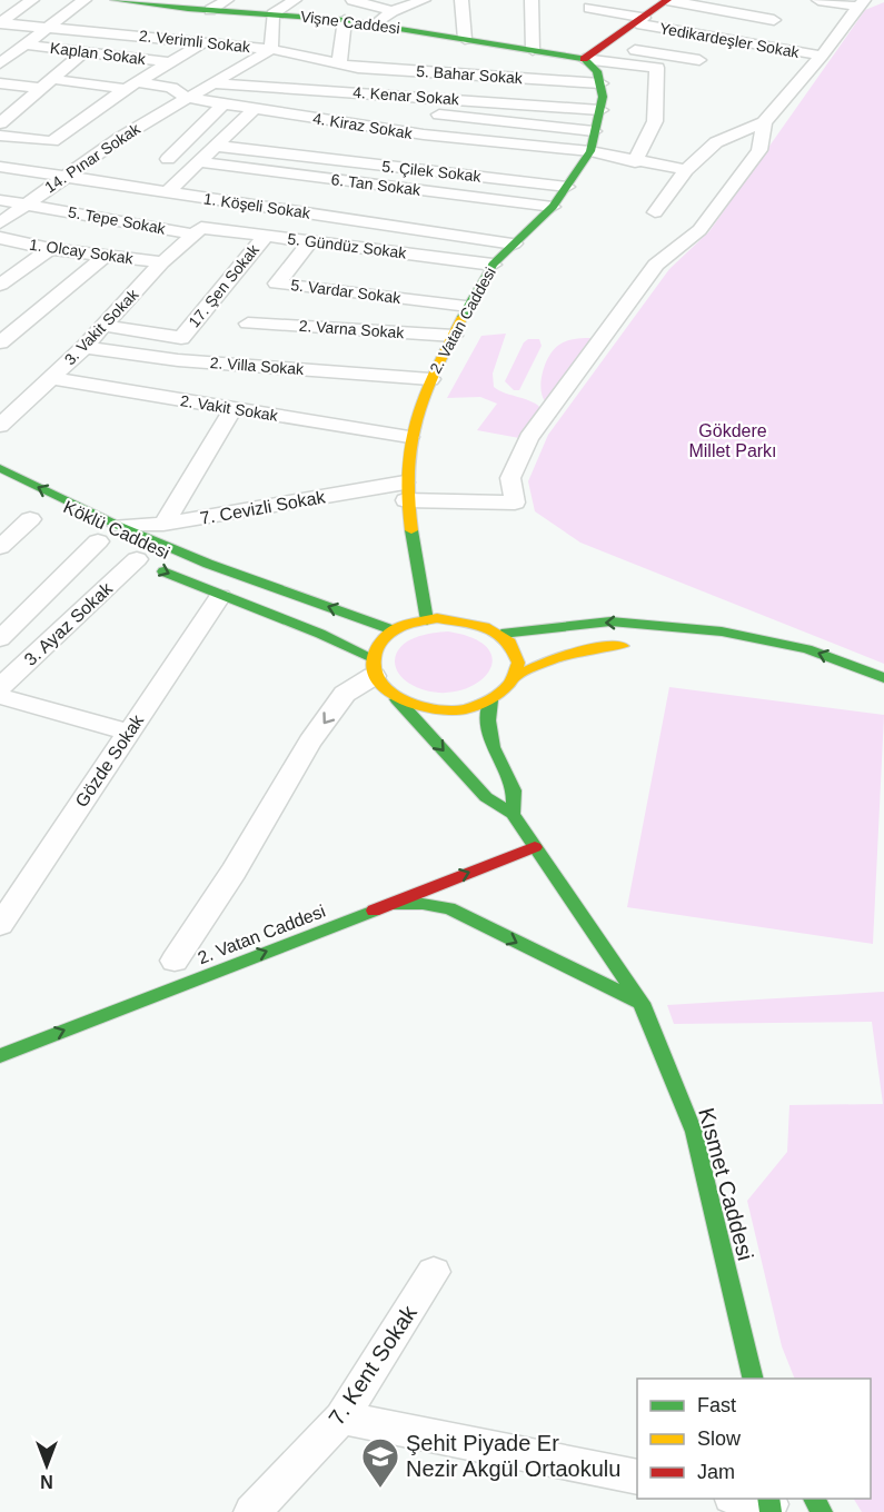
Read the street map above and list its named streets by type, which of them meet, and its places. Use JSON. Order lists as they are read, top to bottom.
{
  "streets": {
    "main road": [
      "Vişne Caddesi",
      "2. Vatan Caddesi",
      "Köklü Caddesi",
      "Kısmet Caddesi"
    ],
    "street": [
      "Yedikardeşler Sokak",
      "2. Verimli Sokak",
      "Kaplan Sokak",
      "5. Bahar Sokak",
      "4. Kenar Sokak",
      "4. Kiraz Sokak",
      "14. Pınar Sokak",
      "5. Çilek Sokak",
      "6. Tan Sokak",
      "1. Köşeli Sokak",
      "5. Tepe Sokak",
      "5. Gündüz Sokak",
      "1. Olcay Sokak",
      "17. Şen Sokak",
      "5. Vardar Sokak",
      "3. Vakit Sokak",
      "2. Varna Sokak",
      "2. Villa Sokak",
      "2. Vakit Sokak",
      "7. Cevizli Sokak",
      "3. Ayaz Sokak",
      "Gözde Sokak",
      "7. Kent Sokak"
    ]
  },
  "crossings": [
    ["Vişne Caddesi", "2. Verimli Sokak"],
    ["2. Verimli Sokak", "Kaplan Sokak"],
    ["2. Verimli Sokak", "5. Bahar Sokak"],
    ["2. Verimli Sokak", "14. Pınar Sokak"],
    ["5. Bahar Sokak", "2. Vatan Caddesi"],
    ["4. Kenar Sokak", "14. Pınar Sokak"],
    ["4. Kenar Sokak", "2. Vatan Caddesi"],
    ["4. Kiraz Sokak", "14. Pınar Sokak"],
    ["4. Kiraz Sokak", "2. Vatan Caddesi"],
    ["14. Pınar Sokak", "1. Köşeli Sokak"],
    ["14. Pınar Sokak", "5. Tepe Sokak"],
    ["5. Çilek Sokak", "6. Tan Sokak"],
    ["5. Çilek Sokak", "2. Vatan Caddesi"],
    ["6. Tan Sokak", "2. Vatan Caddesi"],
    ["1. Köşeli Sokak", "2. Vatan Caddesi"],
    ["5. Tepe Sokak", "5. Gündüz Sokak"],
    ["5. Tepe Sokak", "3. Vakit Sokak"],
    ["5. Gündüz Sokak", "17. Şen Sokak"],
    ["5. Gündüz Sokak", "5. Vardar Sokak"],
    ["5. Gündüz Sokak", "2. Vatan Caddesi"],
    ["5. Gündüz Sokak", "3. Vakit Sokak"],
    ["1. Olcay Sokak", "3. Vakit Sokak"],
    ["17. Şen Sokak", "3. Vakit Sokak"],
    ["5. Vardar Sokak", "2. Vatan Caddesi"],
    ["2. Vatan Caddesi", "2. Varna Sokak"],
    ["2. Vatan Caddesi", "2. Villa Sokak"],
    ["2. Vatan Caddesi", "2. Vakit Sokak"],
    ["2. Vatan Caddesi", "7. Cevizli Sokak"],
    ["2. Vatan Caddesi", "Köklü Caddesi"],
    ["2. Vatan Caddesi", "Kısmet Caddesi"],
    ["3. Vakit Sokak", "2. Villa Sokak"],
    ["3. Vakit Sokak", "2. Vakit Sokak"],
    ["7. Cevizli Sokak", "Köklü Caddesi"],
    ["Köklü Caddesi", "3. Ayaz Sokak"],
    ["Köklü Caddesi", "Gözde Sokak"]
  ],
  "one_way": ["2. Vatan Caddesi"],
  "parks": ["Gökdere Millet Parkı"],
  "places": {
    "school or university": ["Şehit Piyade Er Nezir Akgül Ortaokulu"]
  },
  "legend": ["Fast", "Slow", "Jam"],
  "north": "bottom"
}
